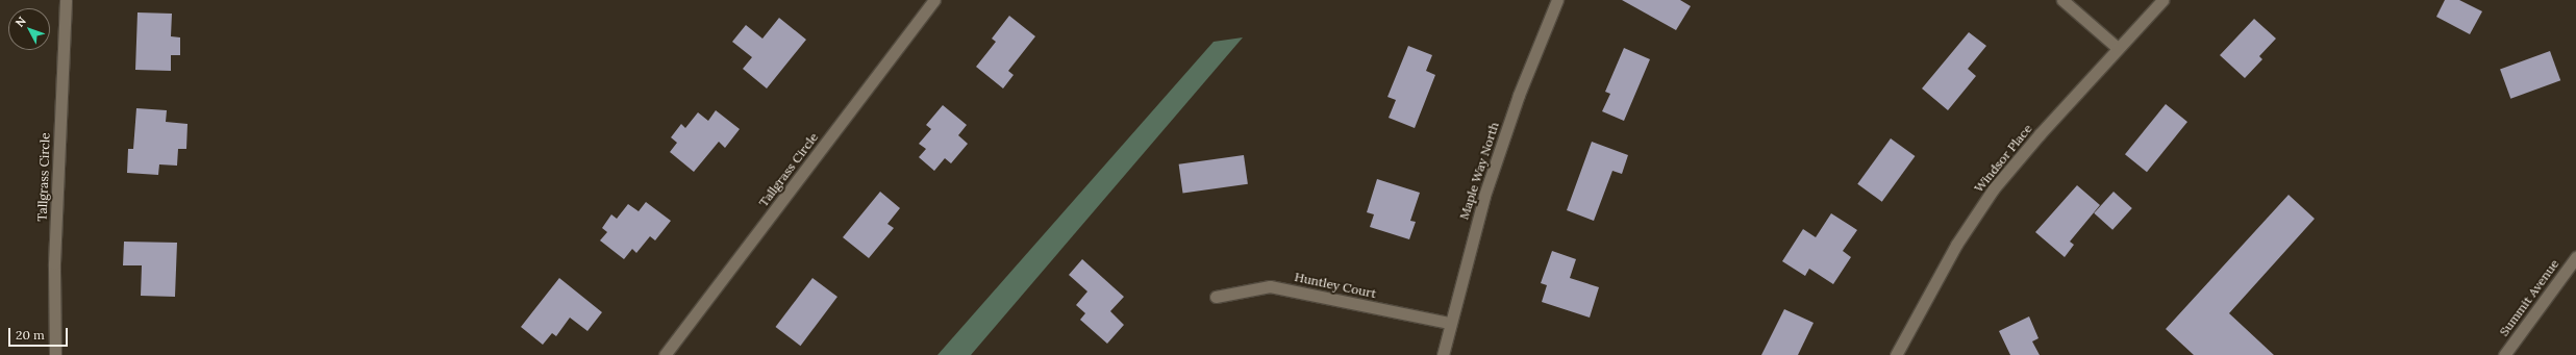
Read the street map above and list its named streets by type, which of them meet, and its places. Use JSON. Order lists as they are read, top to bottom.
{
  "streets": {
    "street": [
      "Windsor Place",
      "Tallgrass Circle",
      "Maple Way North",
      "Huntley Court",
      "Summit Avenue"
    ]
  },
  "crossings": [
    ["Maple Way North", "Huntley Court"]
  ],
  "scale_bar": "20 m",
  "north": "top left"
}
